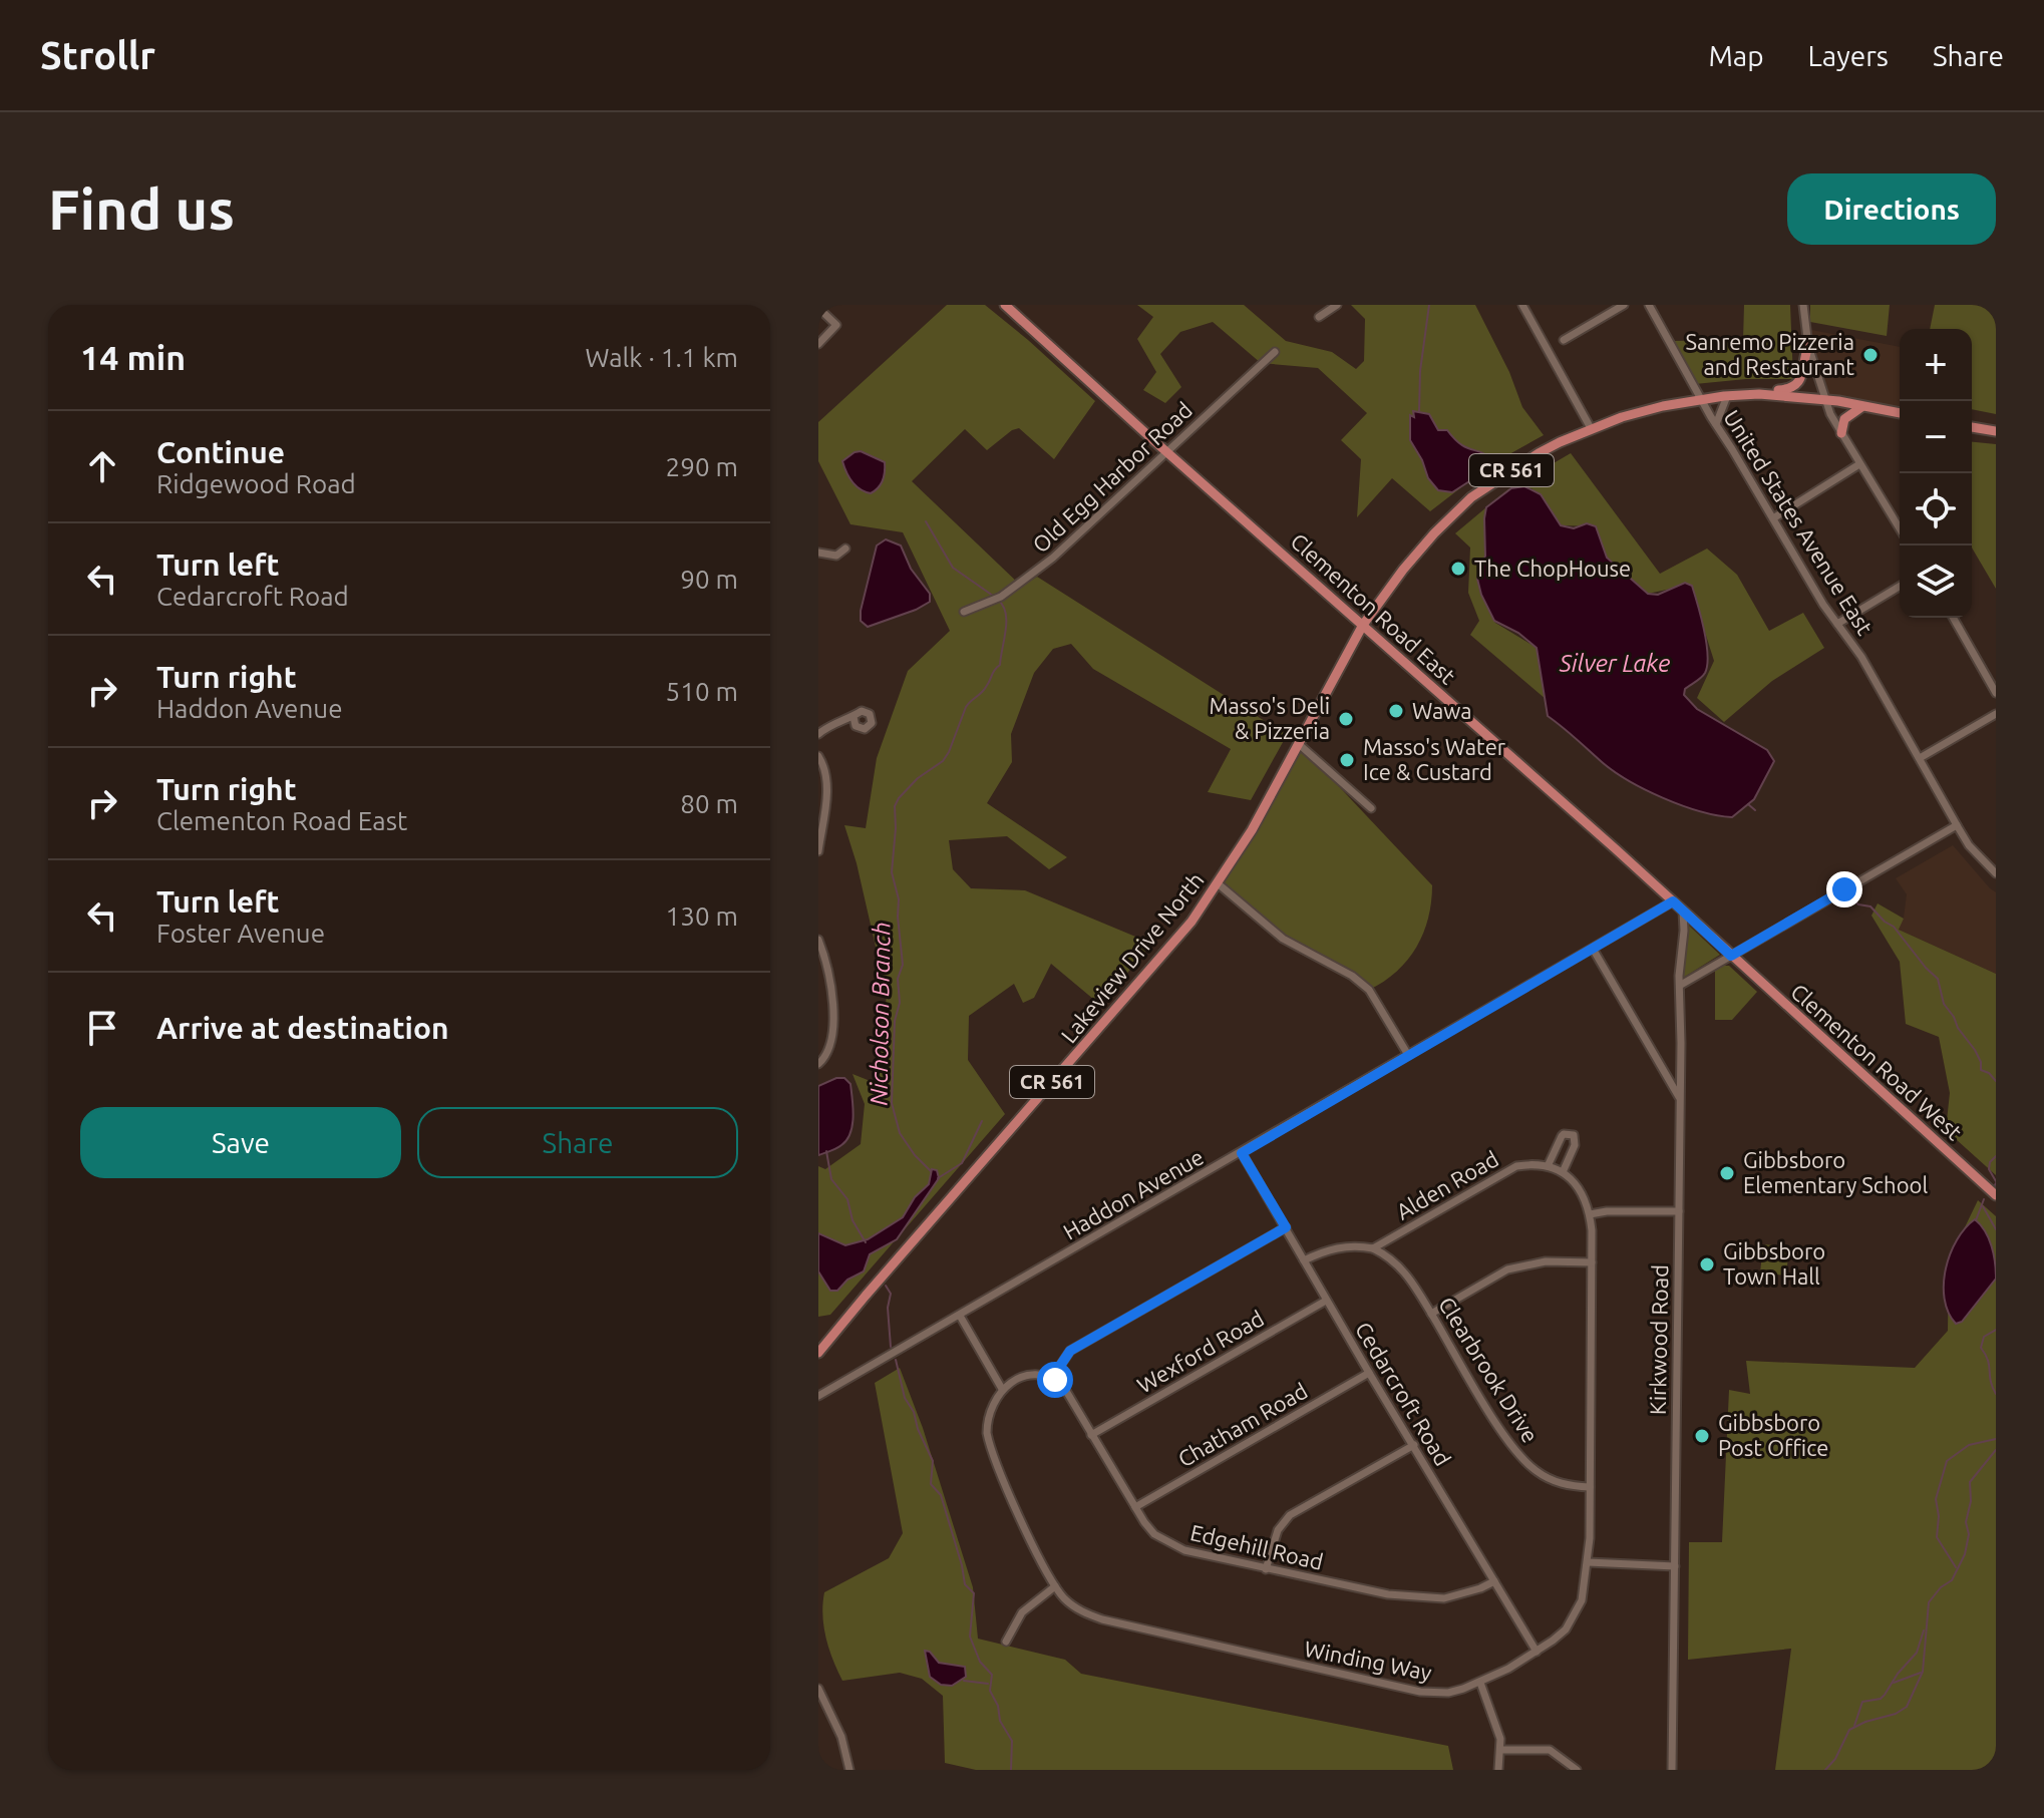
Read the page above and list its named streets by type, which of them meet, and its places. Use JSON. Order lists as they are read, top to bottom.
{
  "streets": {
    "main road": [
      "CR 561",
      "Clementon Road East",
      "Lakeview Drive North",
      "Clementon Road West"
    ],
    "street": [
      "Old Egg Harbor Road",
      "United States Avenue East",
      "Alden Road",
      "Haddon Avenue",
      "Kirkwood Road",
      "Wexford Road",
      "Clearbrook Drive",
      "Cedarcroft Road",
      "Chatham Road",
      "Edgehill Road",
      "Winding Way"
    ]
  },
  "crossings": [
    ["CR 561", "United States Avenue East"],
    ["CR 561", "Clementon Road East"],
    ["CR 561", "Lakeview Drive North"],
    ["Old Egg Harbor Road", "Clementon Road East"],
    ["Clementon Road East", "Lakeview Drive North"],
    ["Clementon Road East", "Clementon Road West"],
    ["Clementon Road East", "Haddon Avenue"],
    ["Clementon Road East", "Kirkwood Road"],
    ["Alden Road", "Clearbrook Drive"],
    ["Alden Road", "Cedarcroft Road"],
    ["Haddon Avenue", "Cedarcroft Road"],
    ["Wexford Road", "Cedarcroft Road"],
    ["Wexford Road", "Edgehill Road"],
    ["Clearbrook Drive", "Winding Way"],
    ["Cedarcroft Road", "Chatham Road"],
    ["Cedarcroft Road", "Edgehill Road"],
    ["Cedarcroft Road", "Winding Way"],
    ["Chatham Road", "Edgehill Road"]
  ],
  "water": ["Silver Lake", "Nicholson Branch"],
  "places": [
    "Sanremo Pizzeria and Restaurant",
    "The ChopHouse",
    "Wawa",
    "Masso's Deli & Pizzeria",
    "Masso's Water Ice & Custard",
    "Gibbsboro Elementary School",
    "Gibbsboro Town Hall",
    "Gibbsboro Post Office"
  ],
  "page": {
    "header": "Strollr",
    "nav": ["Map", "Layers", "Share"],
    "buttons": [
      "Directions",
      ["Save", "Share"]
    ],
    "title": "Find us",
    "heading": ["14 min", "Walk · 1.1 km"],
    "map_buttons": ["+", "−"],
    "list": [
      ["Continue", "Ridgewood Road", "290 m"],
      ["Turn left", "Cedarcroft Road", "90 m"],
      ["Turn right", "Haddon Avenue", "510 m"],
      ["Turn right", "Clementon Road East", "80 m"],
      ["Turn left", "Foster Avenue", "130 m"],
      "Arrive at destination"
    ]
  }
}
